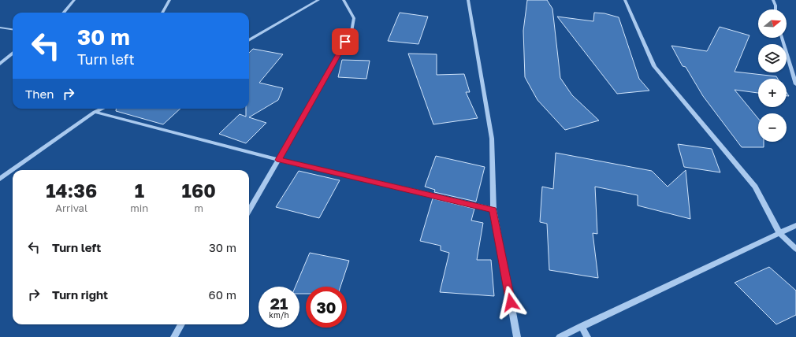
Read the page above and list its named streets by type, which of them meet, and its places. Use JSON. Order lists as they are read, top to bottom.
{
  "north": "right",
  "page": {
    "map_buttons": ["+", "−"],
    "turn": ["30 m", "Turn left"],
    "then": "Then",
    "eta": [
      "14:36",
      "Arrival",
      "1",
      "min",
      "160",
      "m"
    ],
    "list": [
      {
        "name": "Turn left",
        "value": "30 m"
      },
      {
        "name": "Turn right",
        "value": "60 m"
      }
    ],
    "speed": "21 km/h",
    "limit": "30"
  }
}
